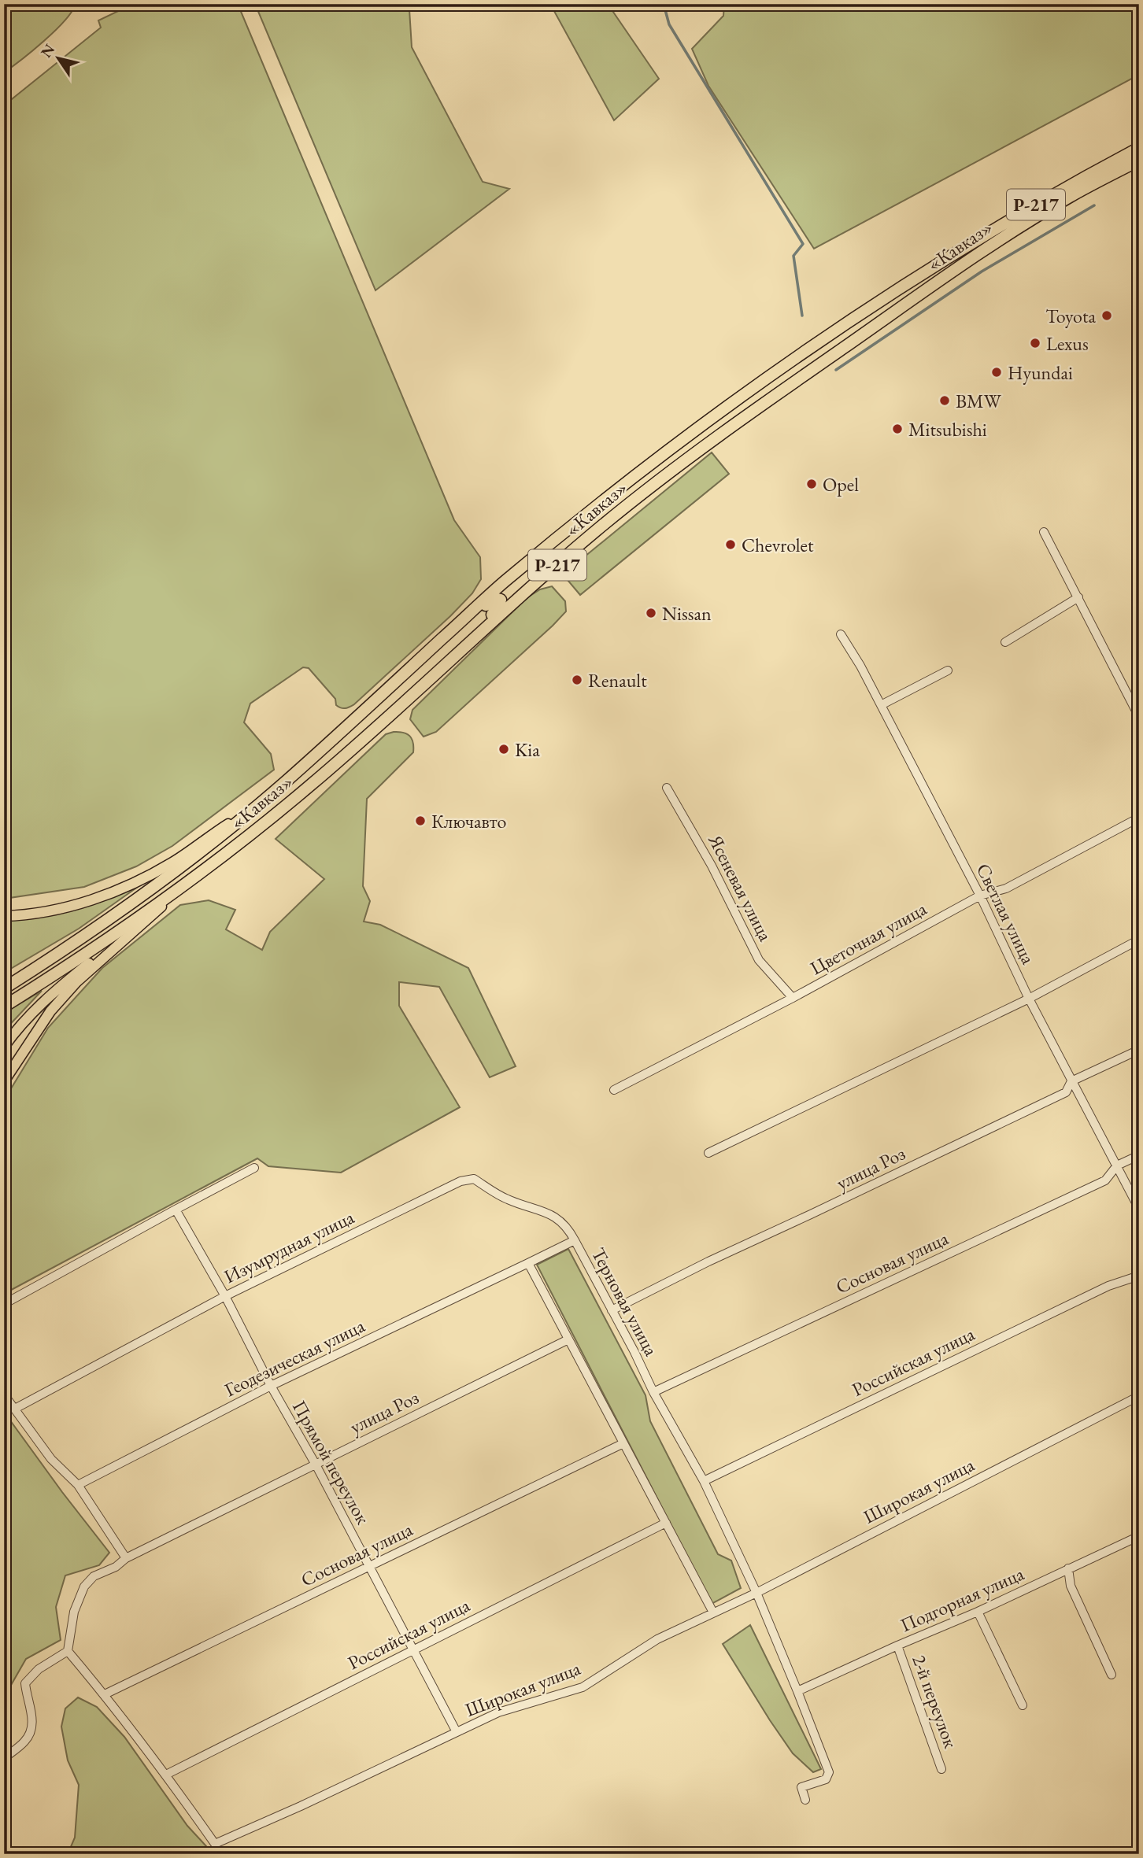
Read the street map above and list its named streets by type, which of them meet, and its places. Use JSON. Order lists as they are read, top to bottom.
{
  "streets": {
    "highway": ["Р-217", "«Кавказ»"],
    "street": [
      "Ясеневая улица",
      "Светлая улица",
      "Цветочная улица",
      "улица Роз",
      "Изумрудная улица",
      "Сосновая улица",
      "Терновая улица",
      "Геодезическая улица",
      "Российская улица",
      "Прямой переулок",
      "Широкая улица",
      "Подгорная улица",
      "2-й переулок"
    ]
  },
  "crossings": [
    ["Ясеневая улица", "Цветочная улица"],
    ["Светлая улица", "Цветочная улица"],
    ["Светлая улица", "улица Роз"],
    ["Светлая улица", "Сосновая улица"],
    ["улица Роз", "Терновая улица"],
    ["улица Роз", "Прямой переулок"],
    ["улица Роз", "Широкая улица"],
    ["Изумрудная улица", "Терновая улица"],
    ["Изумрудная улица", "Прямой переулок"],
    ["Сосновая улица", "Терновая улица"],
    ["Сосновая улица", "Прямой переулок"],
    ["Сосновая улица", "Широкая улица"],
    ["Терновая улица", "Геодезическая улица"],
    ["Терновая улица", "Российская улица"],
    ["Терновая улица", "Широкая улица"],
    ["Терновая улица", "Подгорная улица"],
    ["Геодезическая улица", "Прямой переулок"],
    ["Российская улица", "Прямой переулок"],
    ["Российская улица", "Широкая улица"],
    ["Прямой переулок", "Широкая улица"],
    ["Подгорная улица", "2-й переулок"]
  ],
  "places": [
    "Toyota",
    "Lexus",
    "Hyundai",
    "BMW",
    "Mitsubishi",
    "Opel",
    "Chevrolet",
    "Nissan",
    "Renault",
    "Kia",
    "Ключавто"
  ],
  "north": "top left"
}
